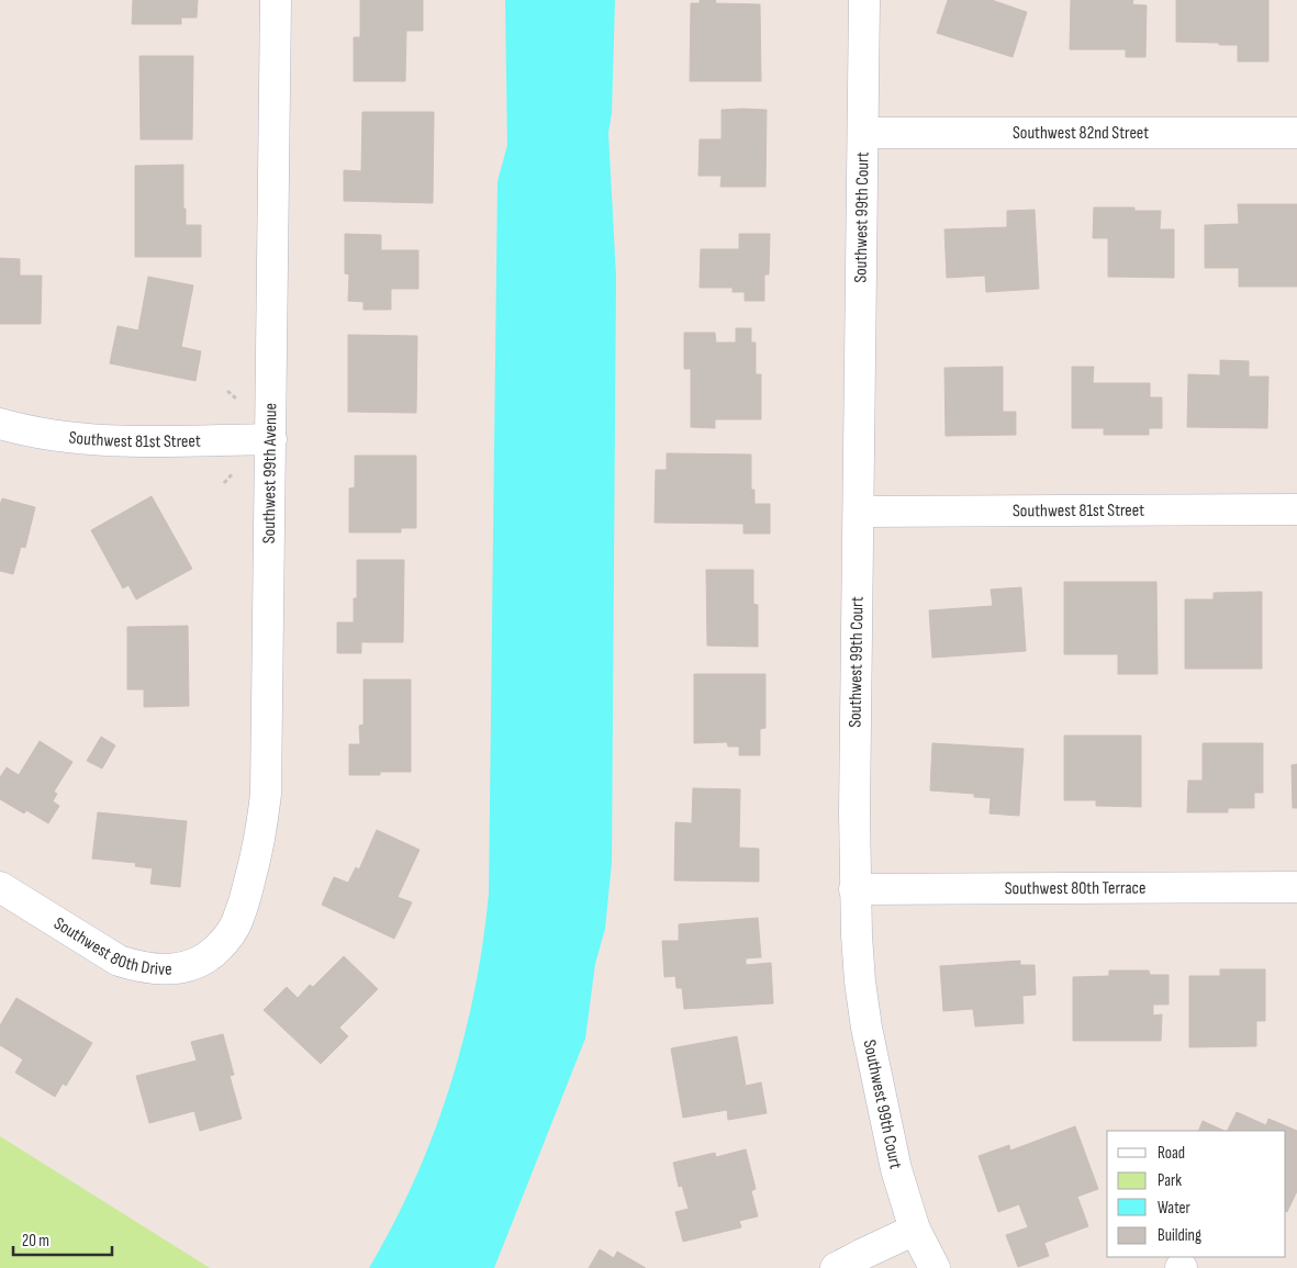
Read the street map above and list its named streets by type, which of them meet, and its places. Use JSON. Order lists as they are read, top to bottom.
{
  "streets": {
    "street": [
      "Southwest 82nd Street",
      "Southwest 99th Court",
      "Southwest 81st Street",
      "Southwest 99th Avenue",
      "Southwest 80th Terrace",
      "Southwest 80th Drive"
    ]
  },
  "crossings": [
    ["Southwest 82nd Street", "Southwest 99th Court"],
    ["Southwest 99th Court", "Southwest 81st Street"],
    ["Southwest 99th Court", "Southwest 80th Terrace"],
    ["Southwest 81st Street", "Southwest 99th Avenue"],
    ["Southwest 99th Avenue", "Southwest 80th Drive"]
  ],
  "legend": [
    "Road",
    "Park",
    "Water",
    "Building"
  ],
  "scale_bar": "20 m"
}
